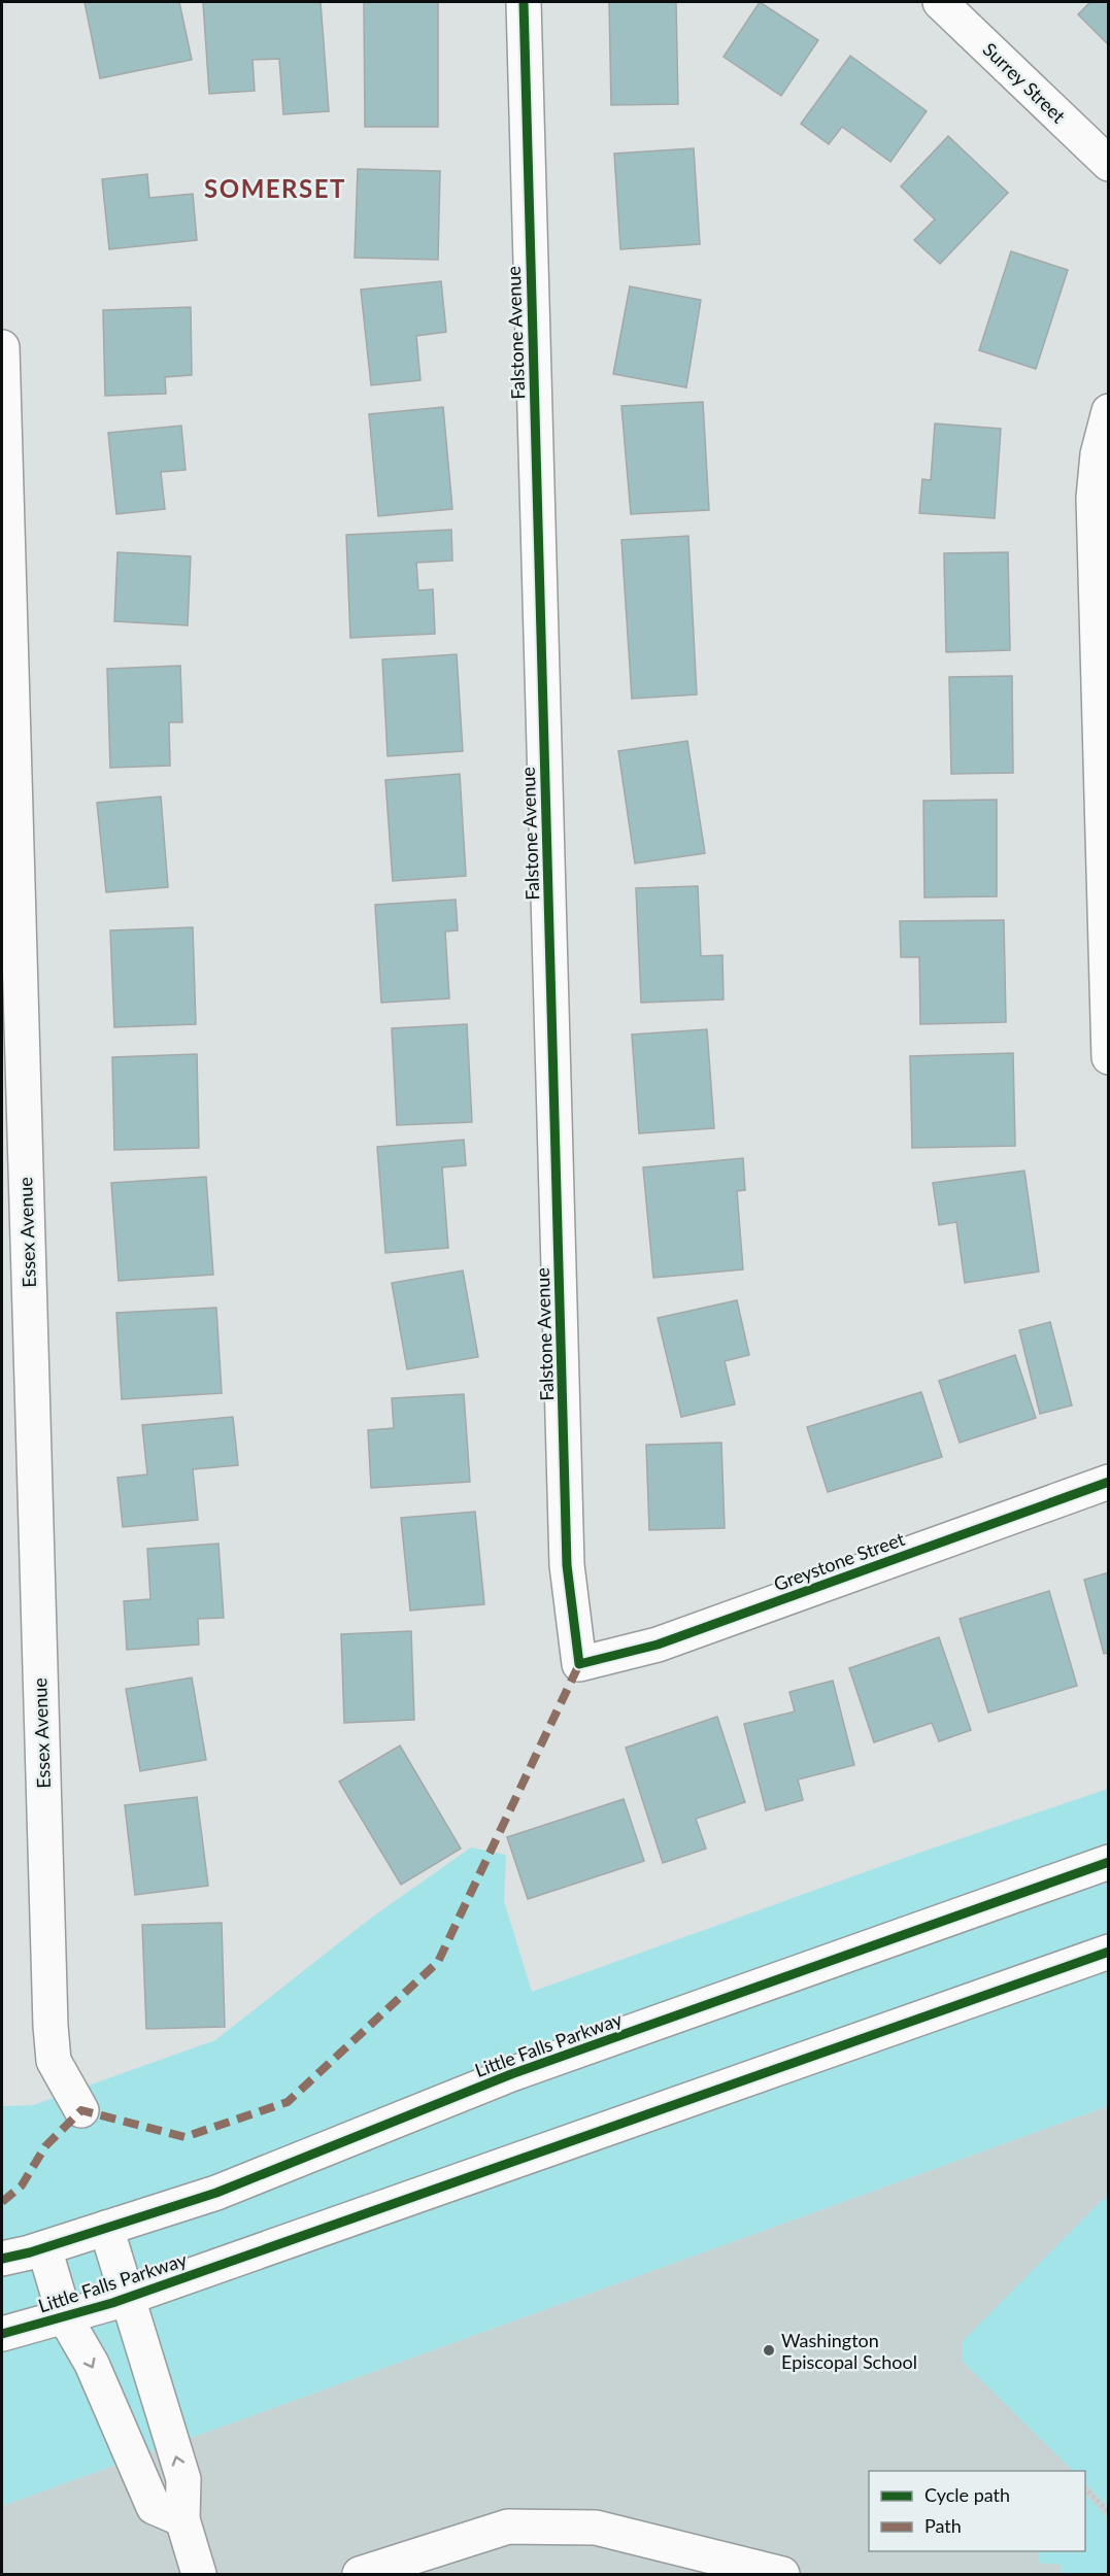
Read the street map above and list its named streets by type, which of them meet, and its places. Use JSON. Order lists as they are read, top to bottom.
{
  "streets": {
    "street": [
      "Surrey Street",
      "Falstone Avenue",
      "Essex Avenue",
      "Greystone Street",
      "Little Falls Parkway"
    ]
  },
  "crossings": [
    ["Falstone Avenue", "Greystone Street"]
  ],
  "districts": ["SOMERSET"],
  "places": ["Washington Episcopal School"],
  "legend": ["Cycle path", "Path"]
}
